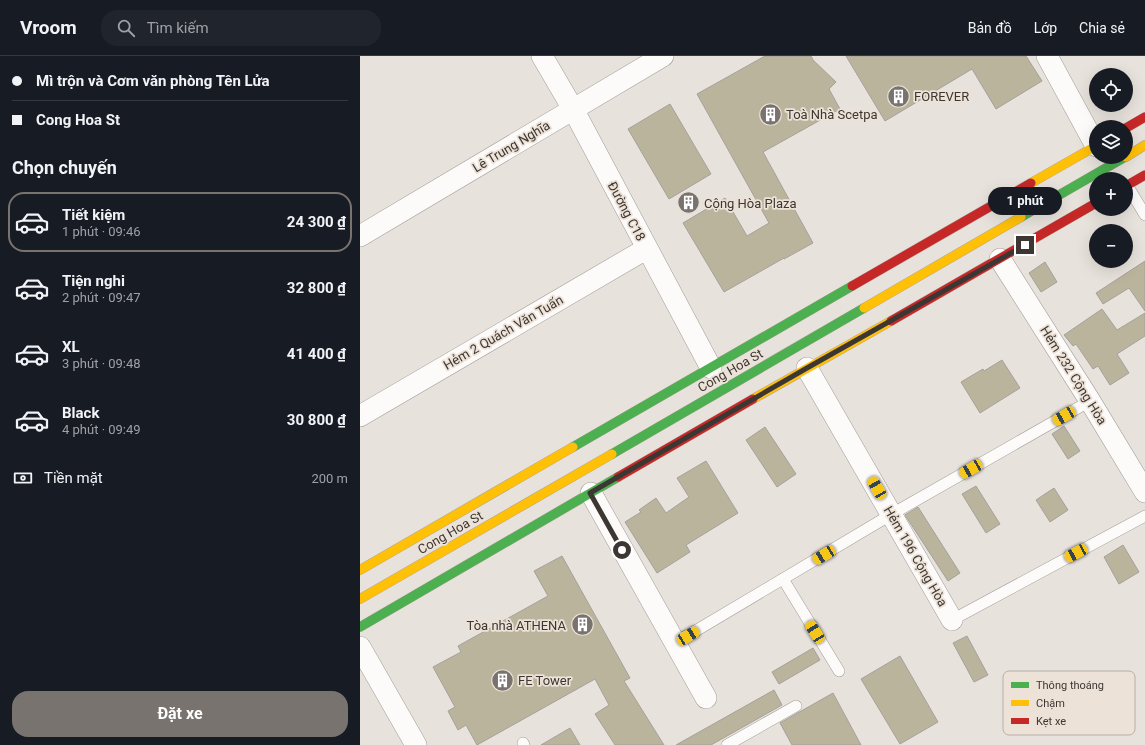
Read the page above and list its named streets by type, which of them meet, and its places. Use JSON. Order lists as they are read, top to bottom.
{
  "streets": {
    "main road": ["Cong Hoa St"],
    "street": [
      "Lê Trung Nghĩa",
      "Đường C18",
      "Hẻm 2 Quách Văn Tuấn",
      "Hẻm 232 Cộng Hòa",
      "Hẻm 196 Cộng Hòa"
    ]
  },
  "crossings": [
    ["Lê Trung Nghĩa", "Đường C18"],
    ["Đường C18", "Hẻm 2 Quách Văn Tuấn"],
    ["Đường C18", "Cong Hoa St"]
  ],
  "places": {
    "building": [
      "FOREVER",
      "Toà Nhà Scetpa",
      "Cộng Hòa Plaza",
      "Tòa nhà ATHENA",
      "FE Tower"
    ]
  },
  "legend": ["Thông thoáng", "Chậm", "Kẹt xe"],
  "page": {
    "header": "Vroom",
    "search": "Tìm kiếm",
    "nav": ["Bản đồ", "Lớp", "Chia sẻ"],
    "banner": ["Mì trộn và Cơm văn phòng Tên Lửa", "Cong Hoa St"],
    "map_buttons": ["+", "−"],
    "heading": "Chọn chuyến",
    "bubble": "1 phút",
    "list": [
      {
        "name": "Tiết kiệm",
        "note": "1 phút · 09:46",
        "value": "24 300 ₫"
      },
      {
        "name": "Tiện nghi",
        "note": "2 phút · 09:47",
        "value": "32 800 ₫"
      },
      {
        "name": "XL",
        "note": "3 phút · 09:48",
        "value": "41 400 ₫"
      },
      {
        "name": "Black",
        "note": "4 phút · 09:49",
        "value": "30 800 ₫"
      }
    ],
    "pay": ["Tiền mặt", "200 m"],
    "buttons": "Đặt xe"
  }
}
